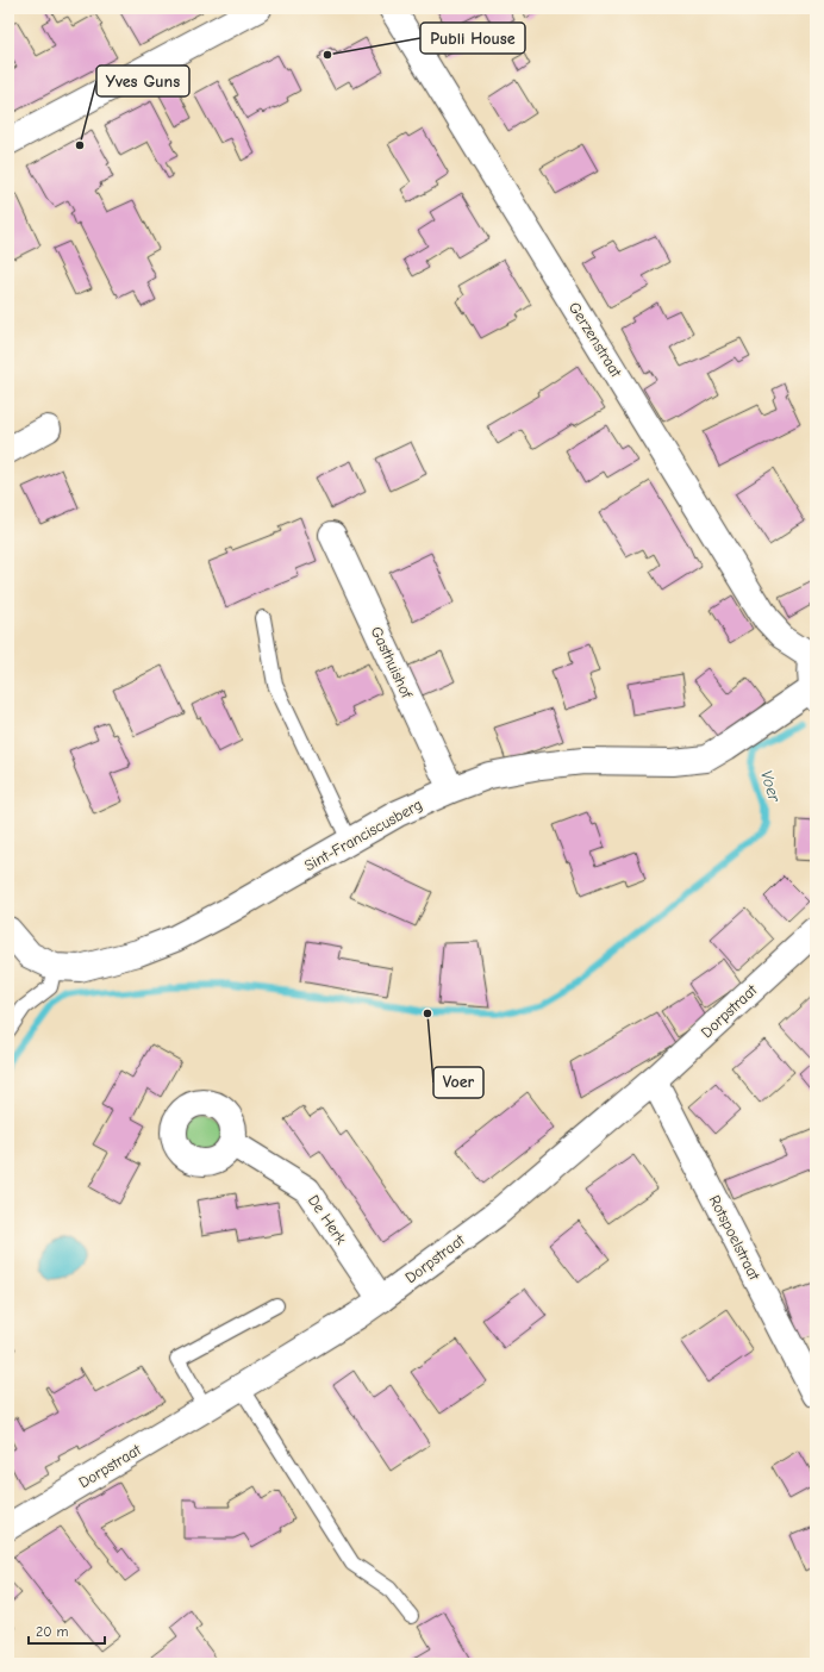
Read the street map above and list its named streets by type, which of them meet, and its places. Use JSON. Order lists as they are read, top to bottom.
{
  "streets": {
    "street": [
      "Gerzenstraat",
      "Gasthuishof",
      "Sint-Franciscusberg",
      "Dorpstraat",
      "De Herk",
      "Rotspoelstraat"
    ]
  },
  "crossings": [
    ["Gasthuishof", "Sint-Franciscusberg"],
    ["Dorpstraat", "De Herk"],
    ["Dorpstraat", "Rotspoelstraat"]
  ],
  "water": ["Voer"],
  "places": ["Publi House", "Yves Guns", "Voer"],
  "scale_bar": "20 m"
}
